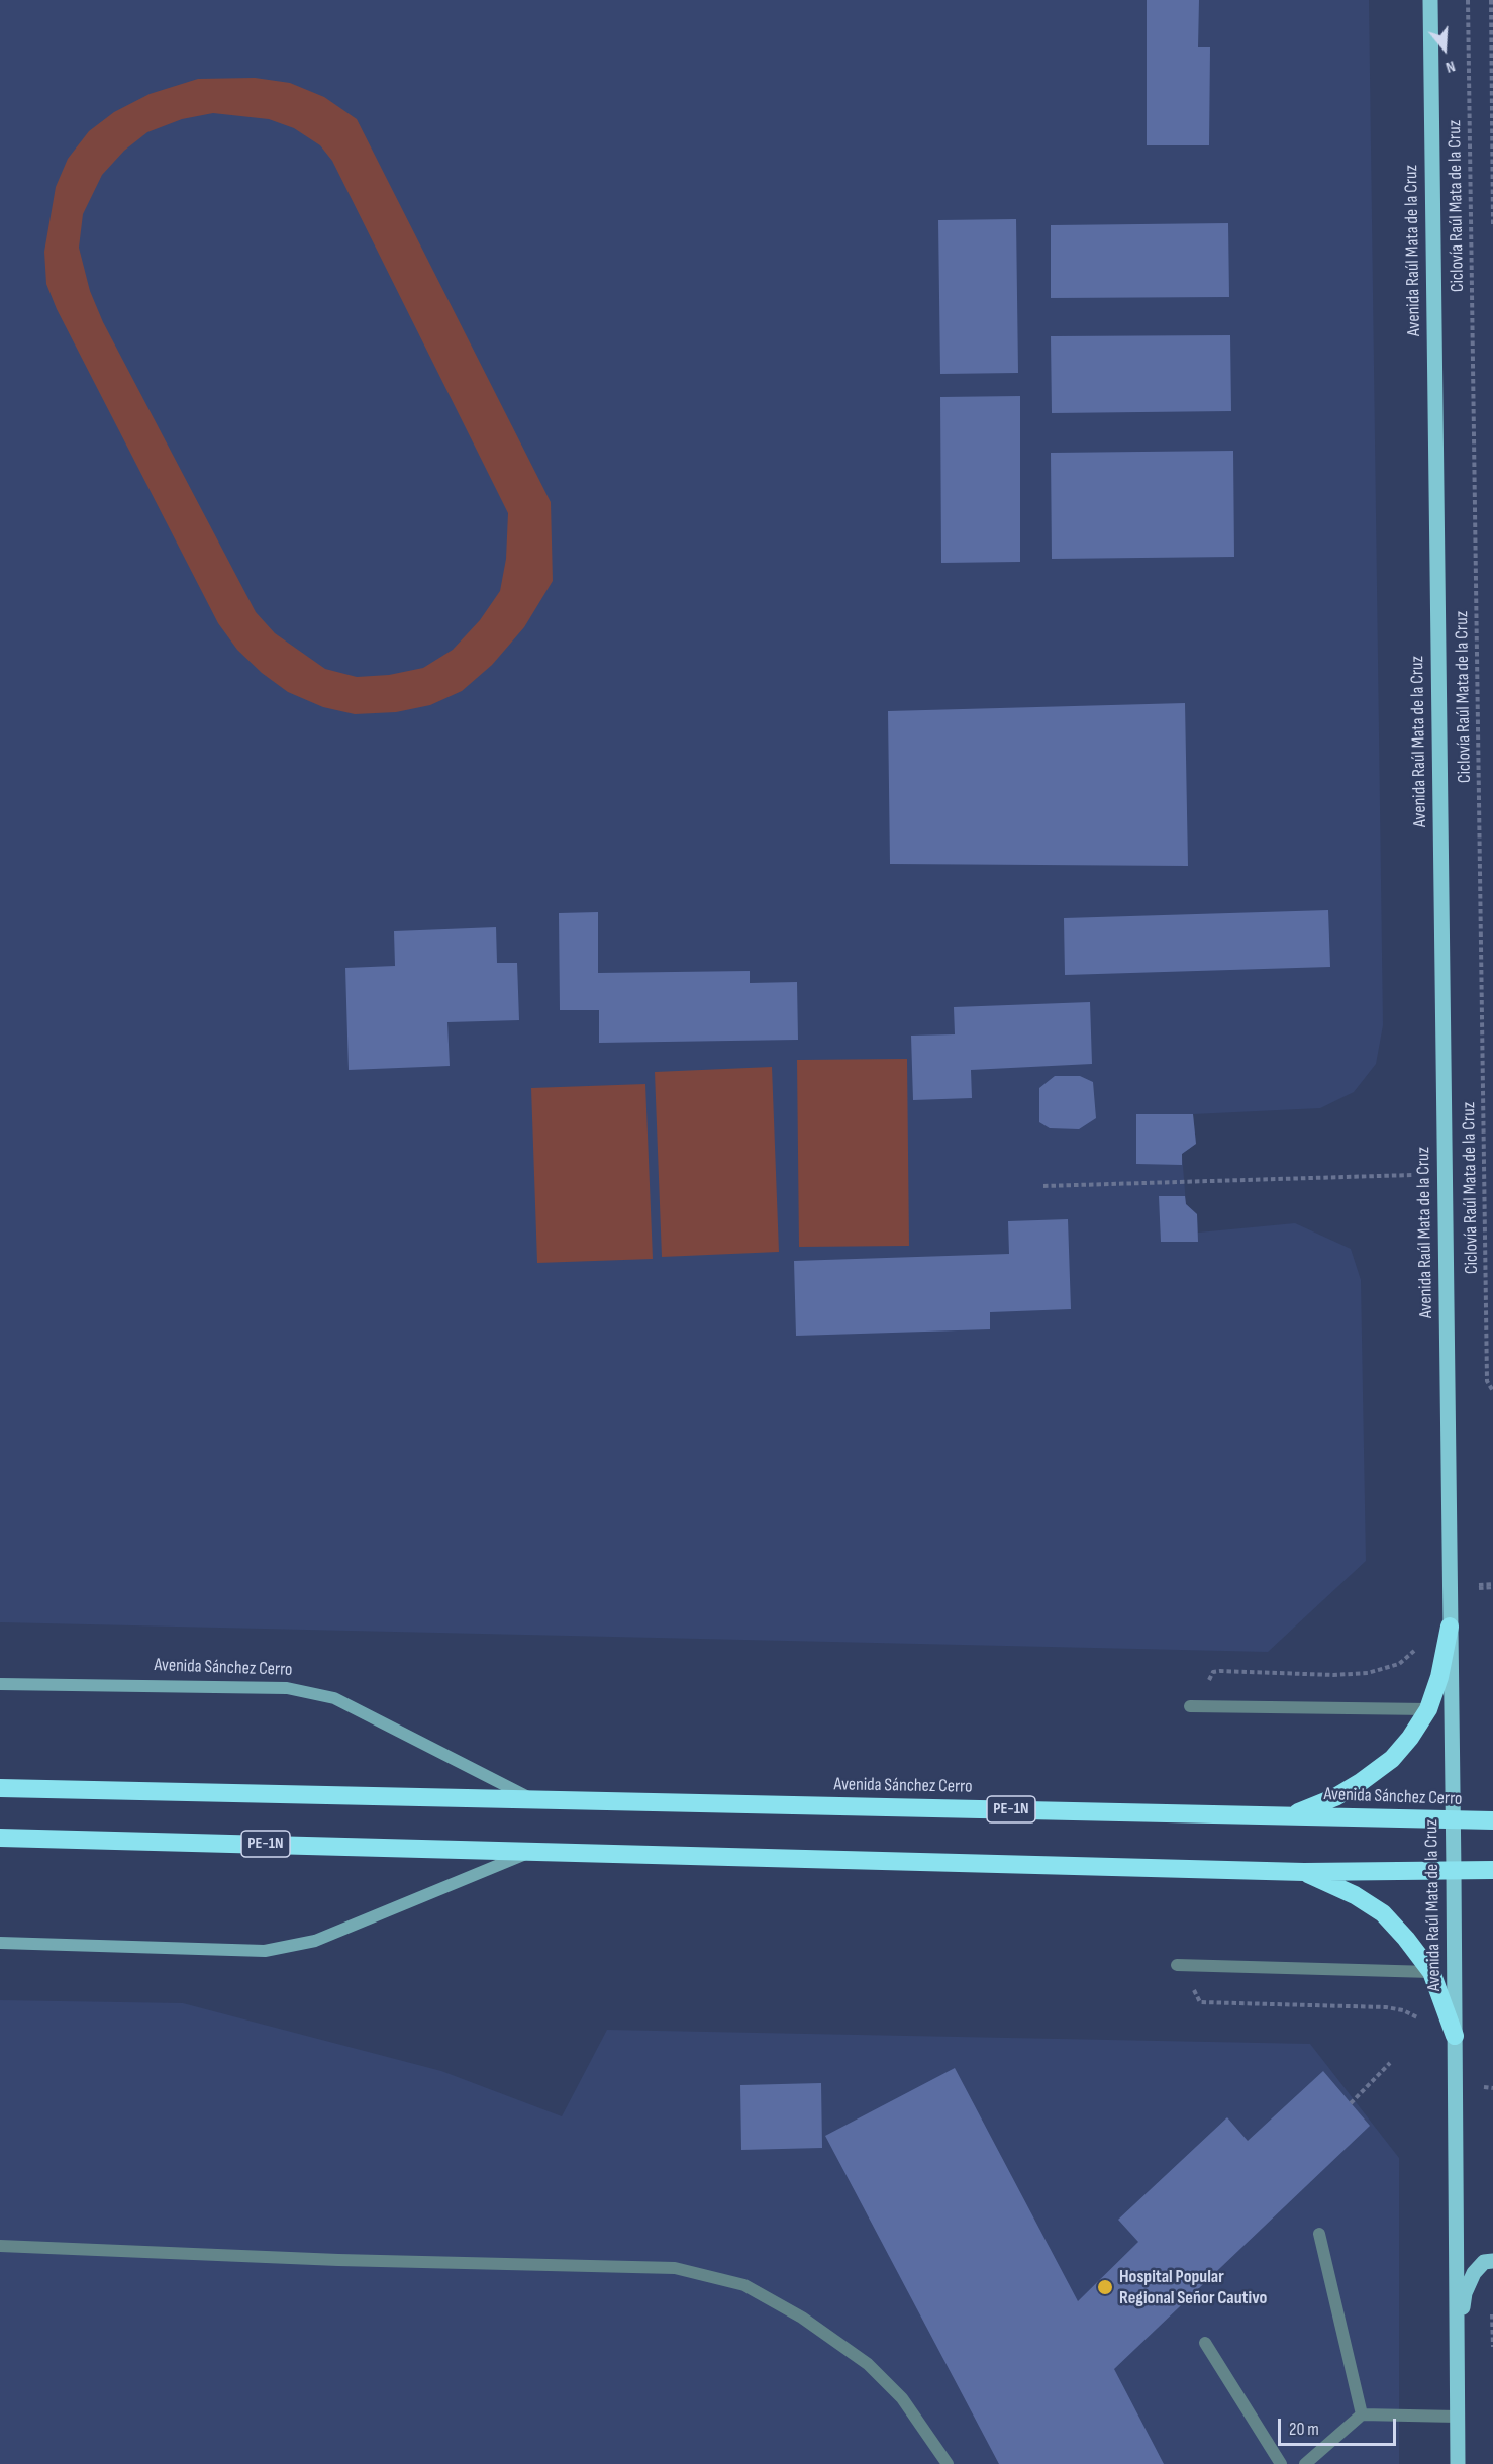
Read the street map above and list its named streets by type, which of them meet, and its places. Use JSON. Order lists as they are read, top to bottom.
{
  "streets": {
    "highway": ["Avenida Sánchez Cerro", "PE-1N"],
    "main road": ["Avenida Raúl Mata de la Cruz"],
    "path": ["Ciclovía Raúl Mata de la Cruz"]
  },
  "crossings": [
    ["Avenida Raúl Mata de la Cruz", "Avenida Sánchez Cerro"],
    ["Avenida Raúl Mata de la Cruz", "PE-1N"]
  ],
  "places": ["Hospital Popular Regional Señor Cautivo"],
  "scale_bar": "20 m",
  "north": "bottom"
}
